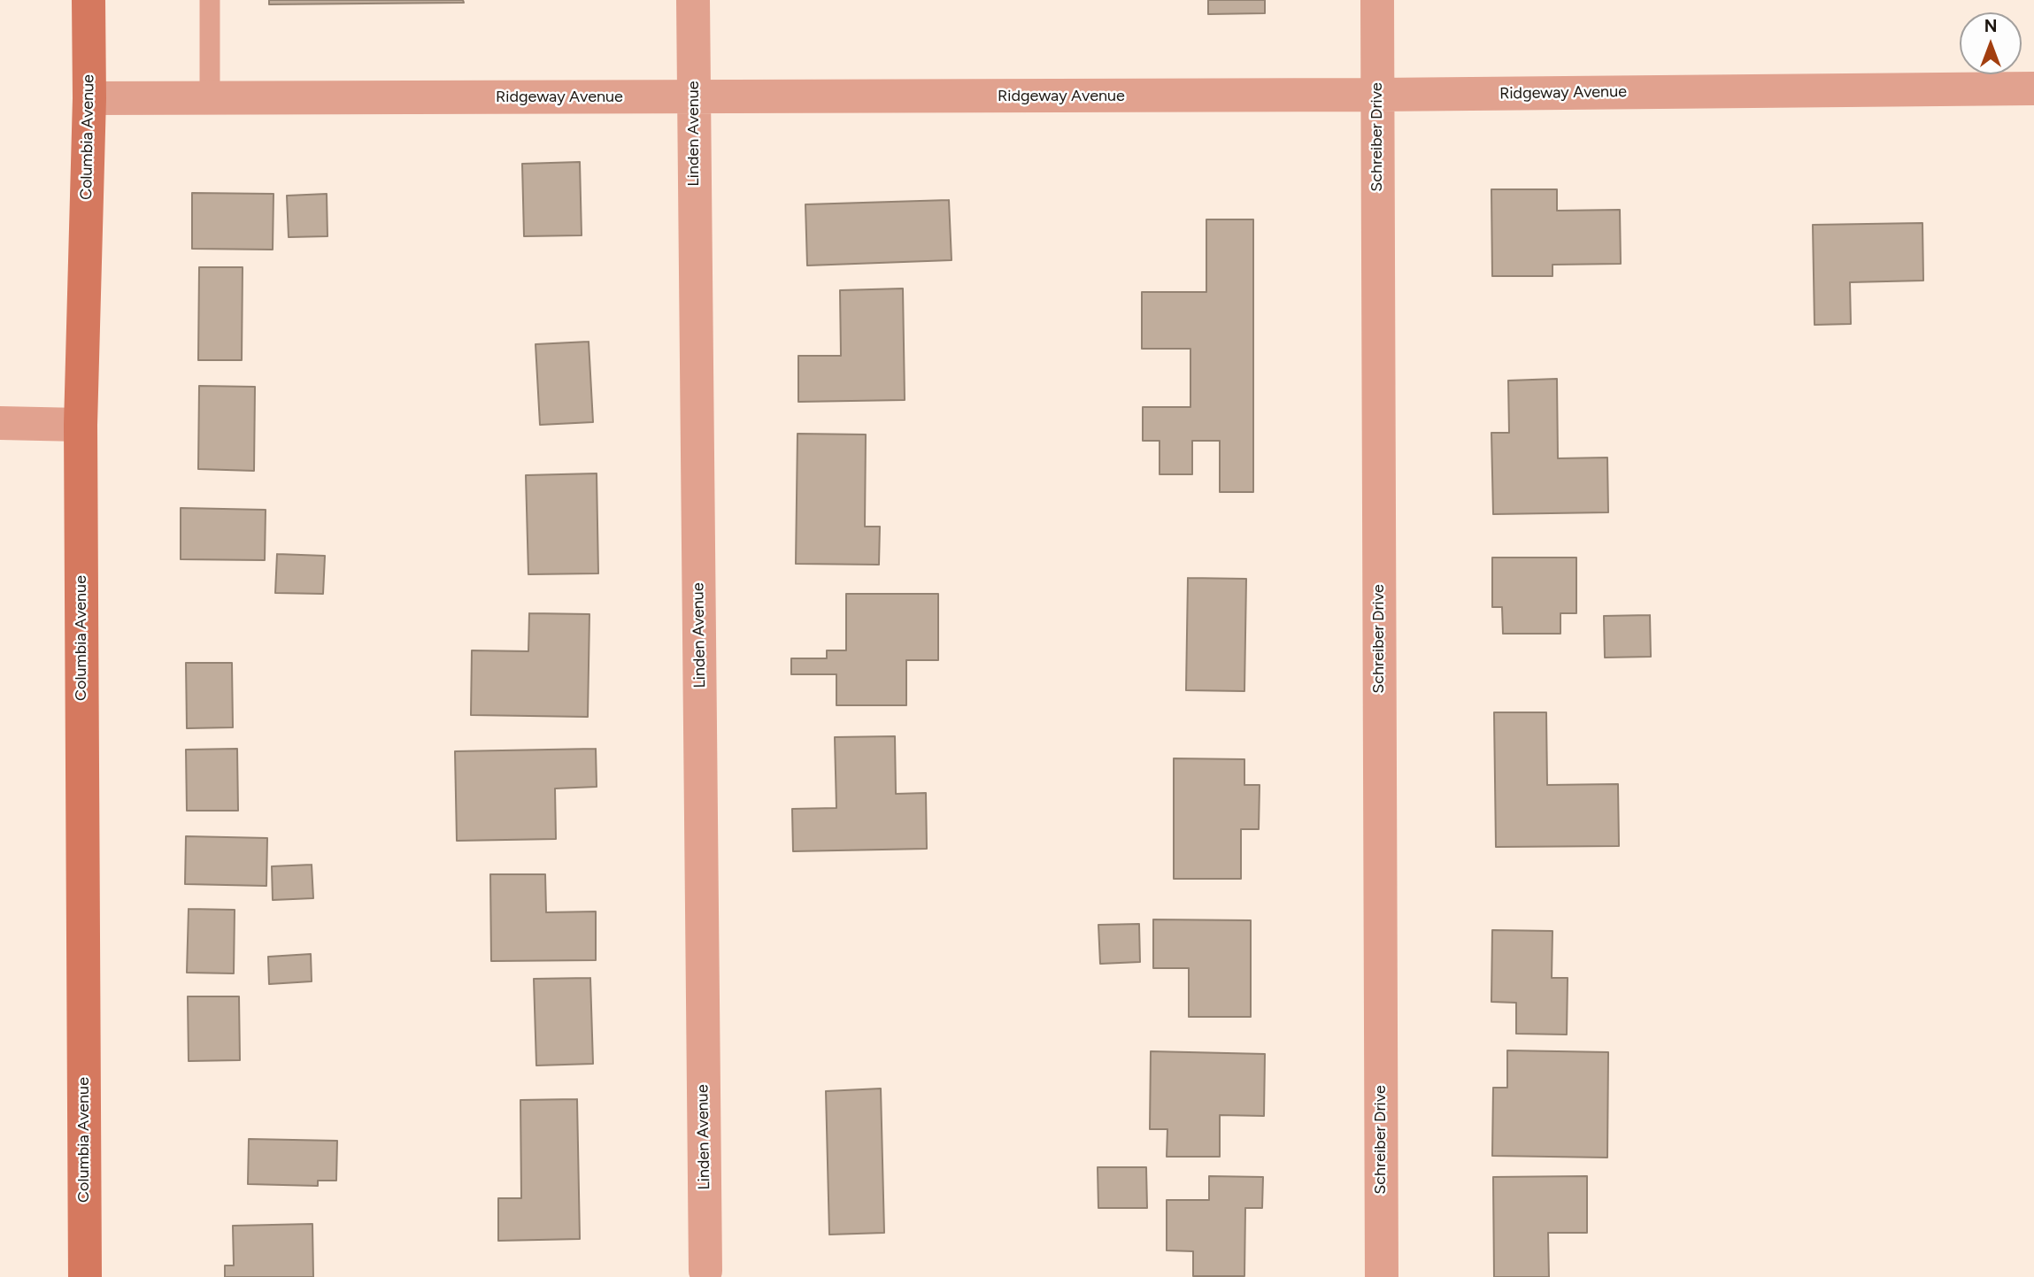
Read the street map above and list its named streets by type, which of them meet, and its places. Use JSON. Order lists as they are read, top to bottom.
{
  "streets": {
    "street": [
      "Ridgeway Avenue",
      "Linden Avenue",
      "Columbia Avenue",
      "Schreiber Drive"
    ]
  },
  "crossings": [
    ["Ridgeway Avenue", "Linden Avenue"],
    ["Ridgeway Avenue", "Columbia Avenue"],
    ["Ridgeway Avenue", "Schreiber Drive"]
  ],
  "north": "top"
}
